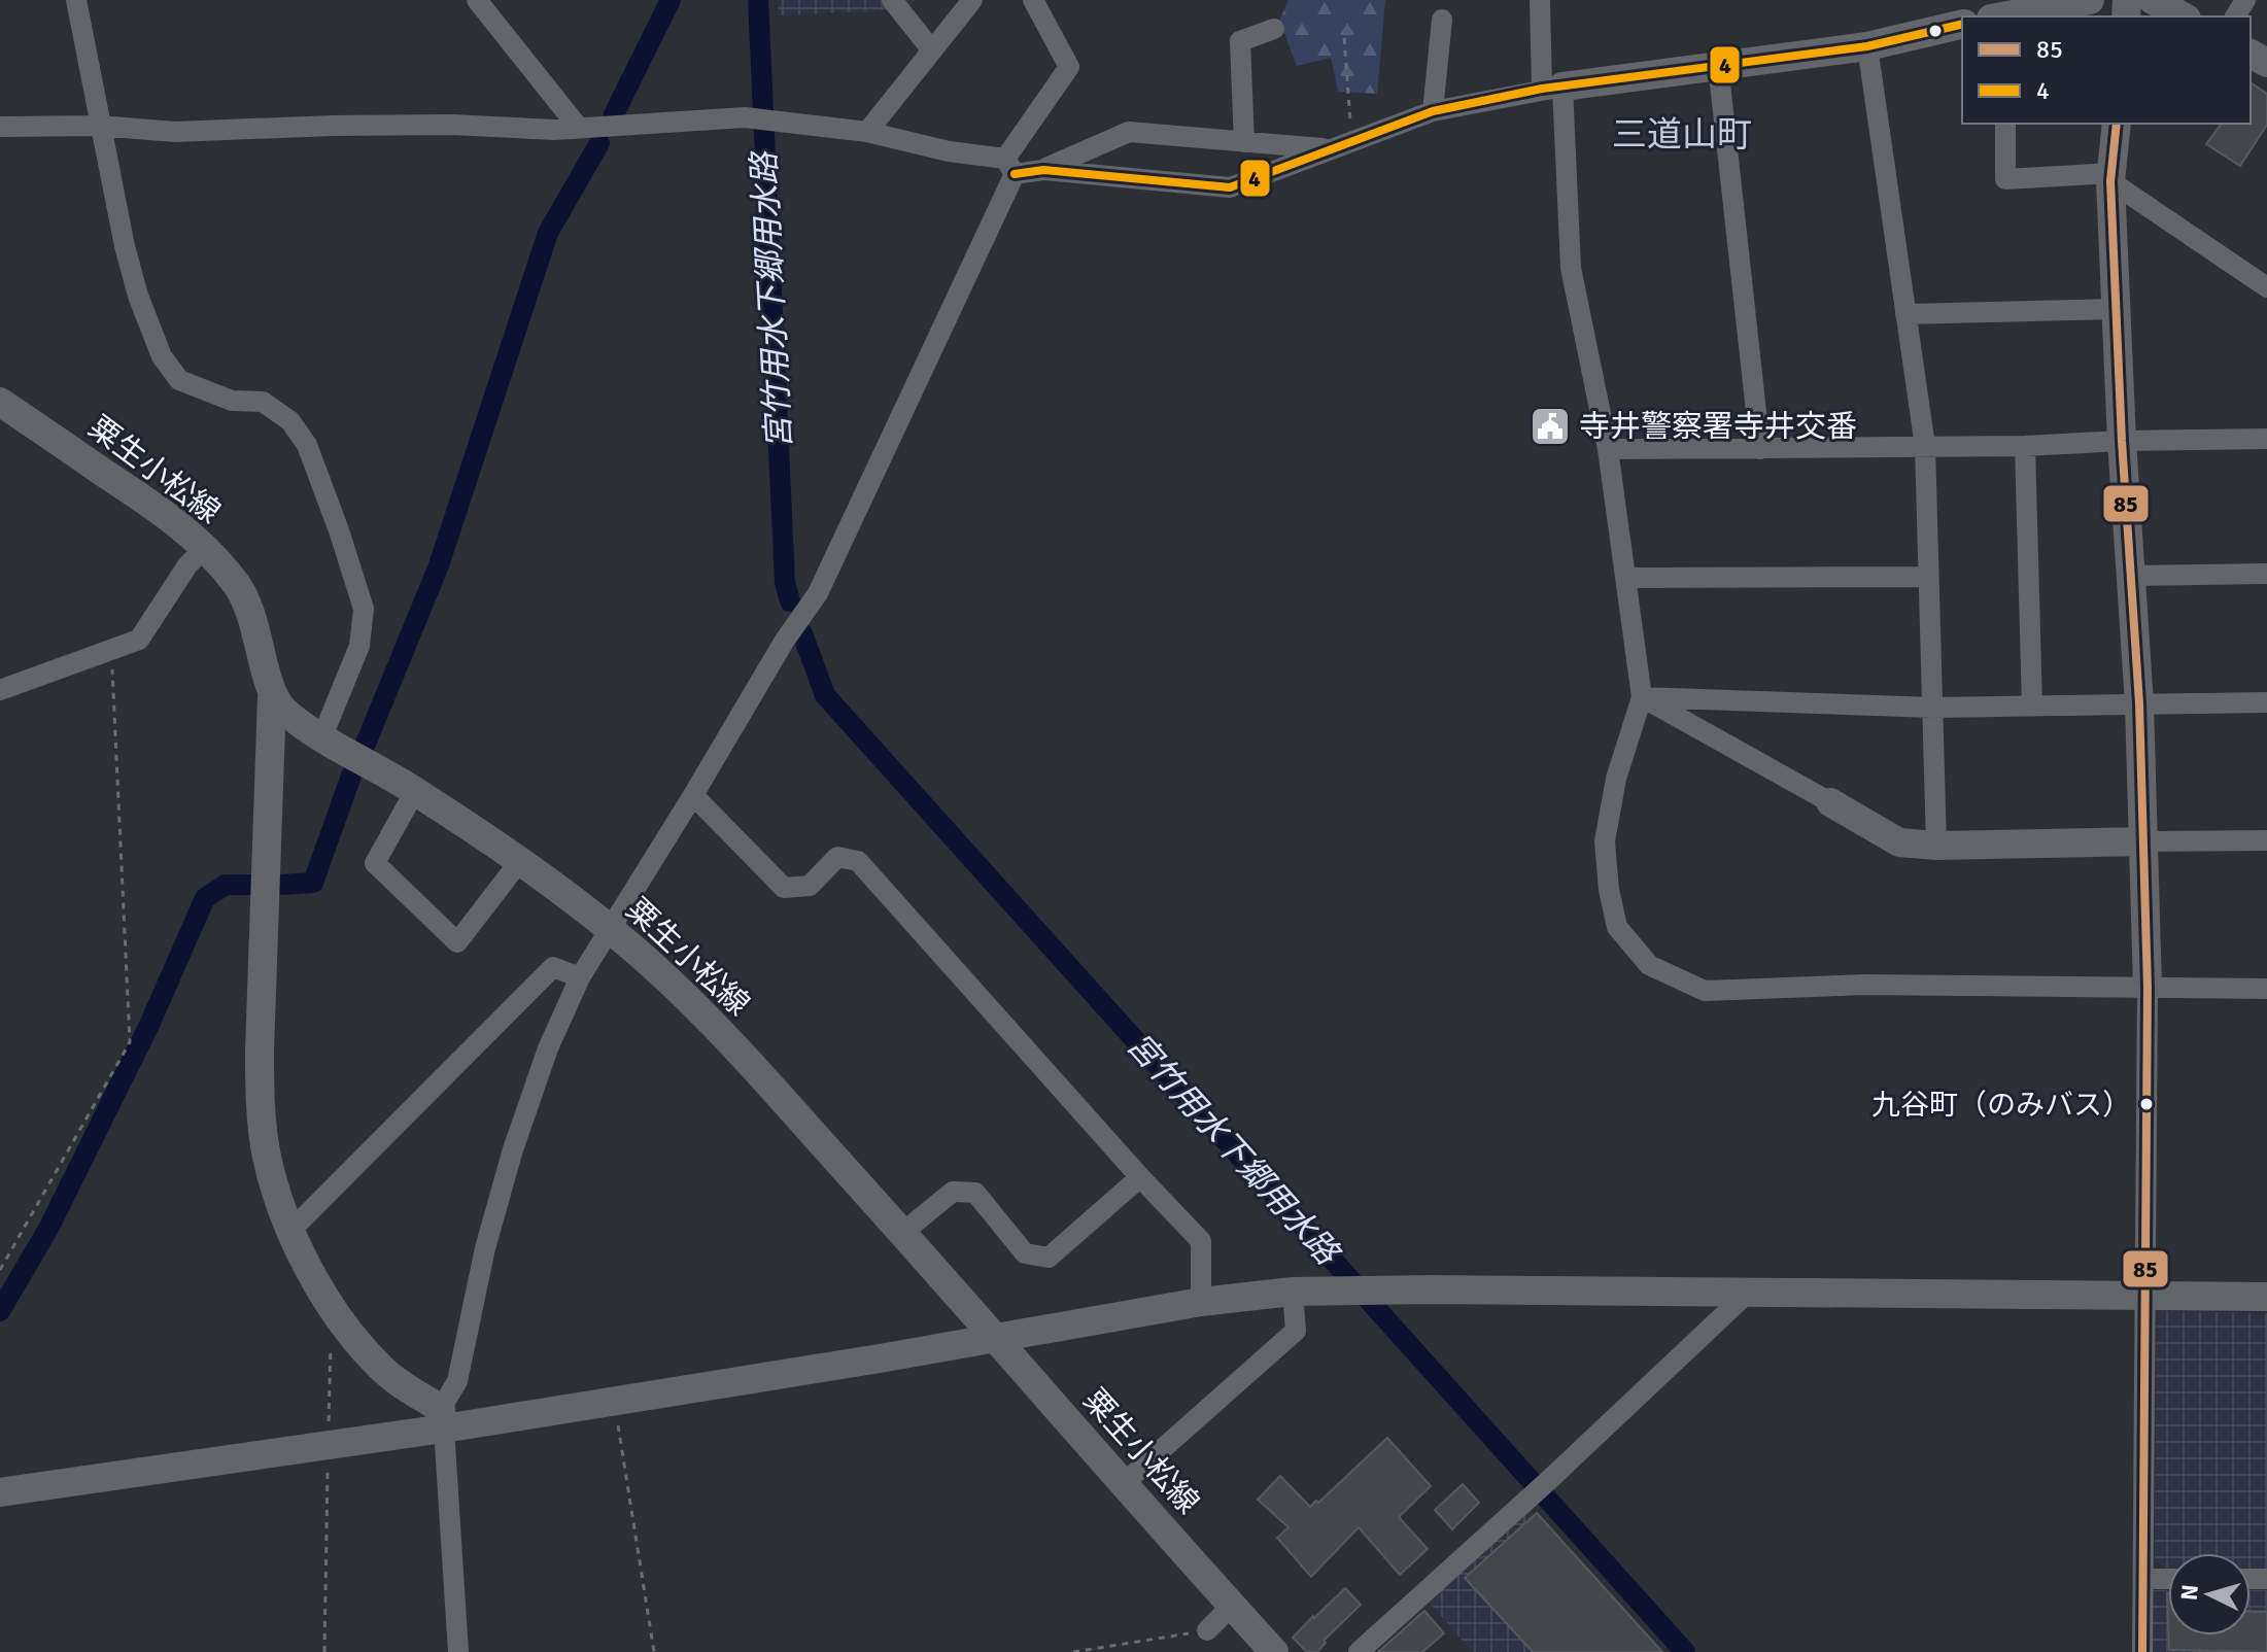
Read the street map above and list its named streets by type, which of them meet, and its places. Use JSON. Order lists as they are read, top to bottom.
{
  "streets": {
    "street": ["粟生小松線"]
  },
  "districts": ["三道山町"],
  "water": ["宮竹用水下郷用水路"],
  "places": {
    "public building": ["寺井警察署寺井交番"],
    "other": ["九谷町（のみバス）"]
  },
  "lines": ["transit line 4", "transit line 85"],
  "legend": ["85", "4"],
  "north": "left"
}
